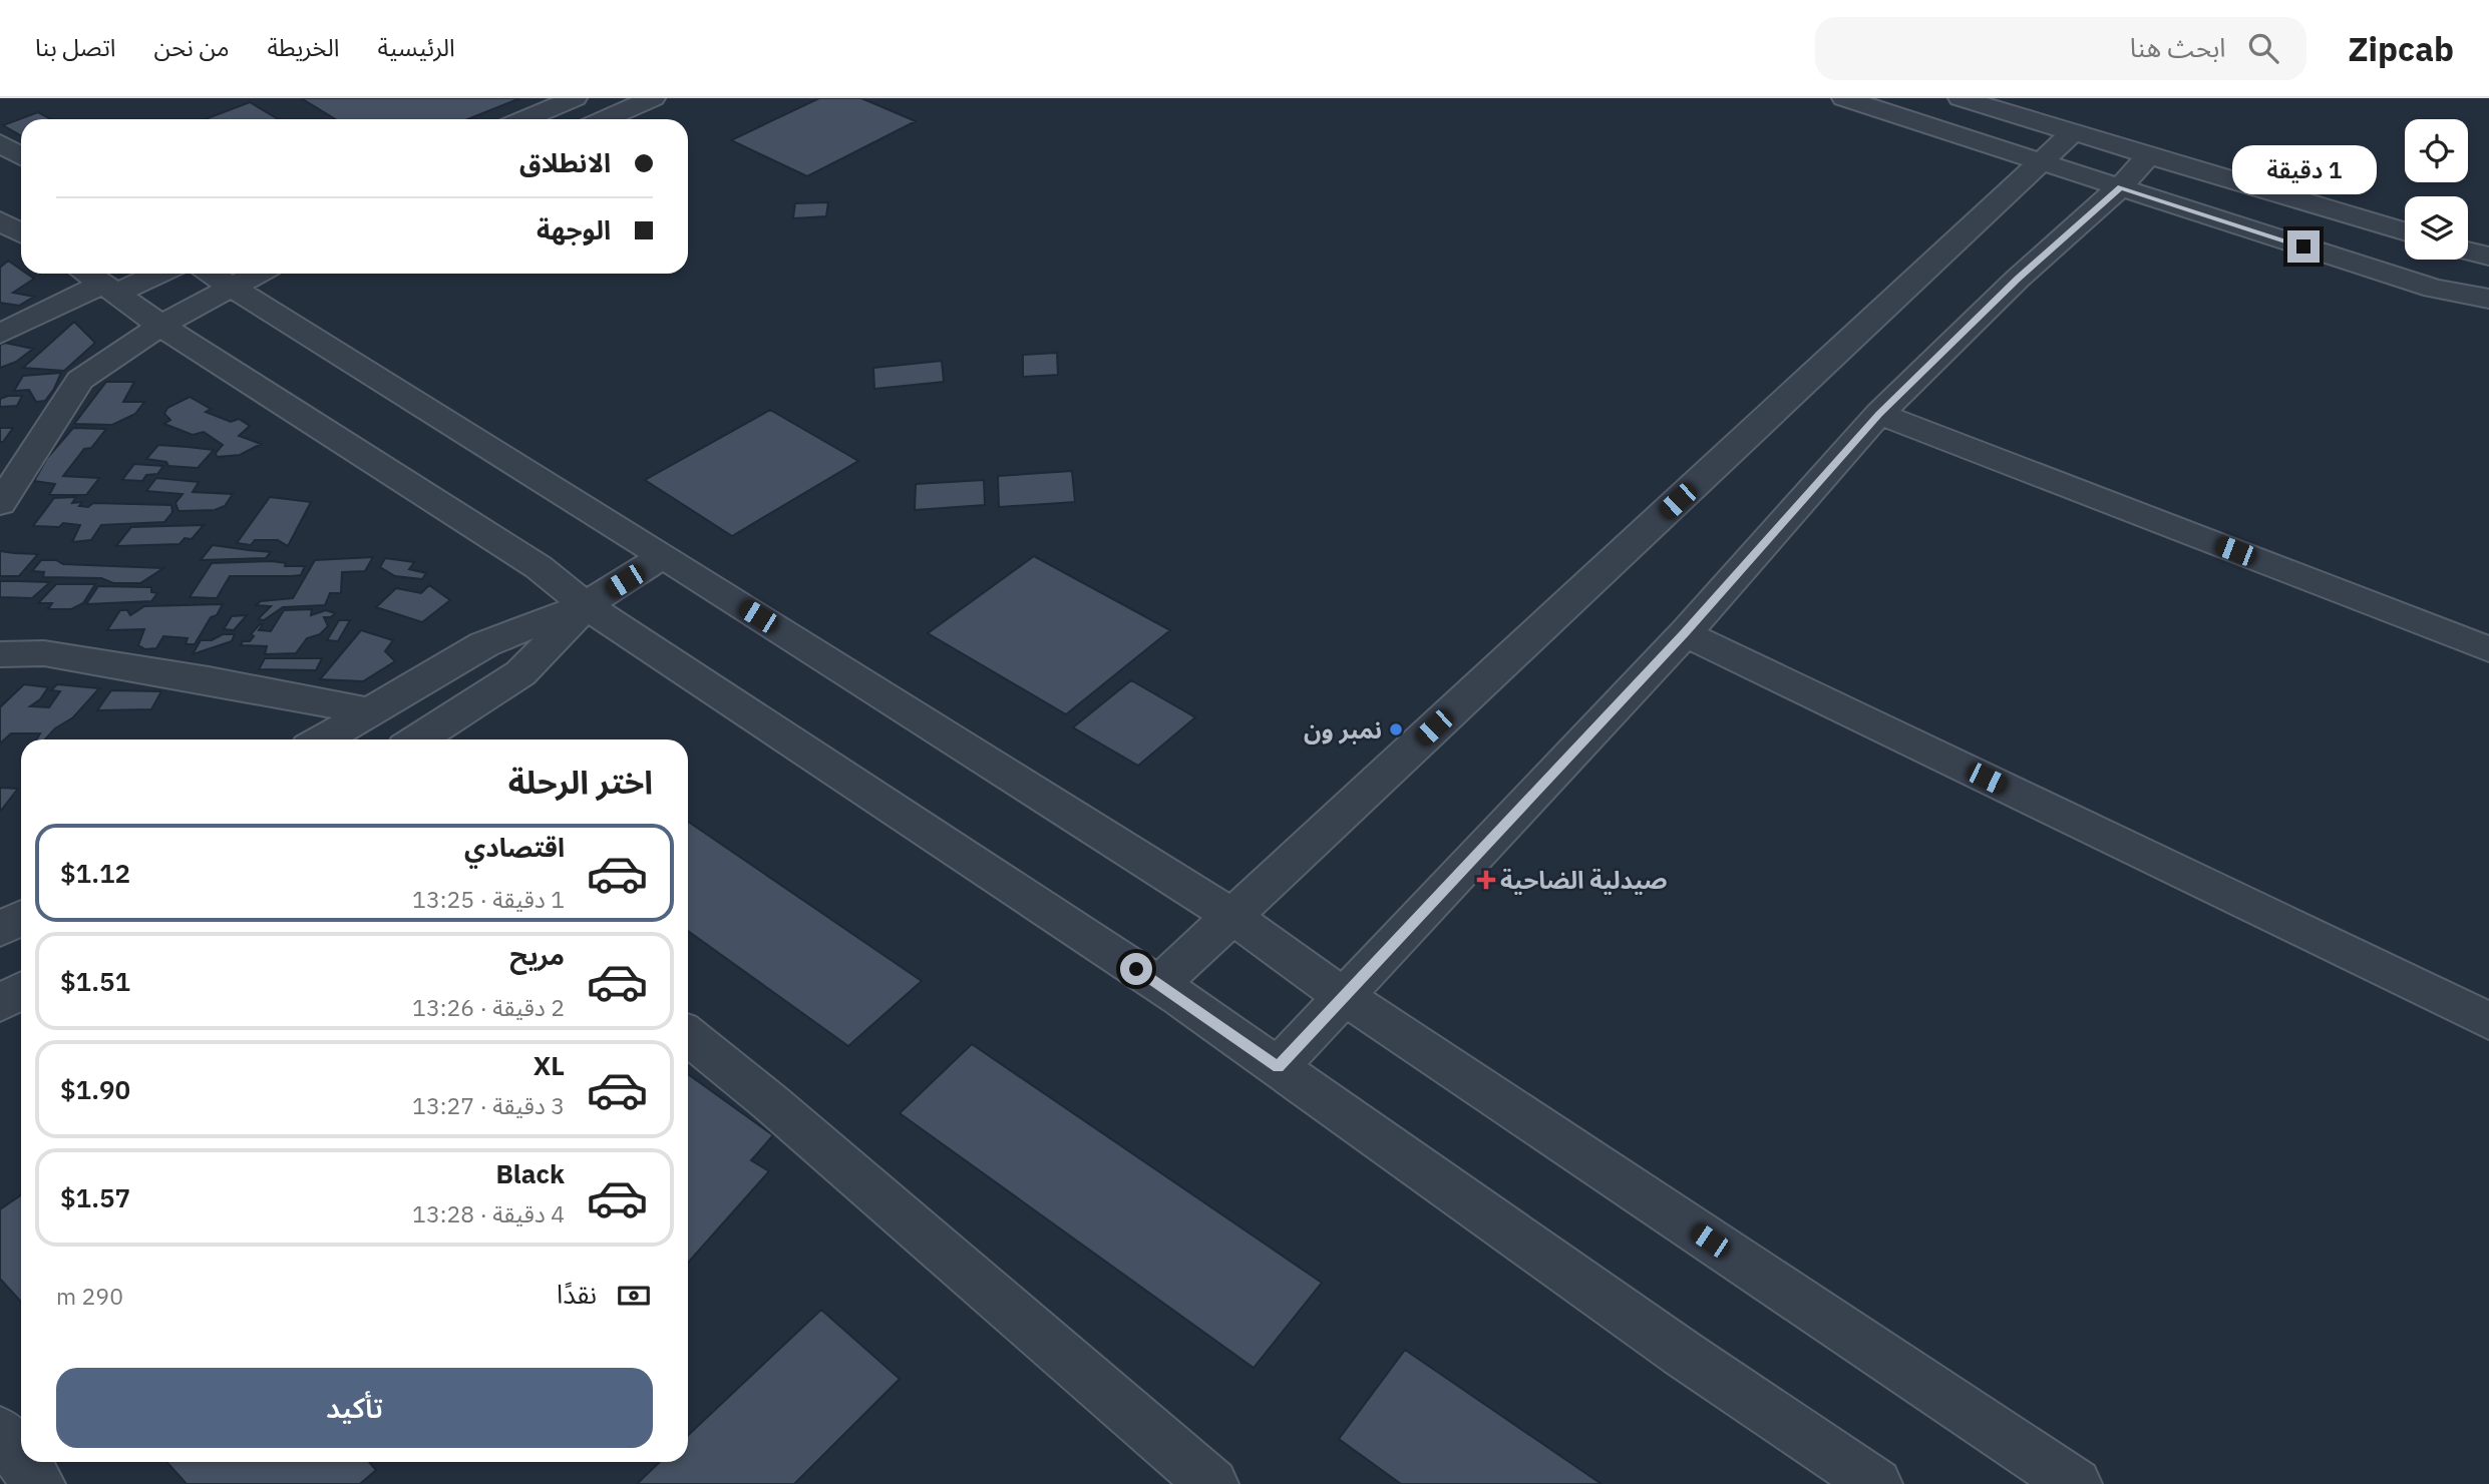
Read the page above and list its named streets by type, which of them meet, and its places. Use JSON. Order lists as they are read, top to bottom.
{
  "places": {
    "other": ["نمبر ون"],
    "health": ["صيدلية الضاحية"]
  },
  "page": {
    "header": "Zipcab",
    "search": "ابحث هنا",
    "nav": [
      "الرئيسية",
      "الخريطة",
      "من نحن",
      "اتصل بنا"
    ],
    "banner": ["الانطلاق", "الوجهة"],
    "bubble": "1 دقيقة",
    "heading": "اختر الرحلة",
    "list": [
      {
        "name": "اقتصادي",
        "note": "1 دقيقة · 13:25",
        "value": "$1.12"
      },
      {
        "name": "مريح",
        "note": "2 دقيقة · 13:26",
        "value": "$1.51"
      },
      {
        "name": "XL",
        "note": "3 دقيقة · 13:27",
        "value": "$1.90"
      },
      {
        "name": "Black",
        "note": "4 دقيقة · 13:28",
        "value": "$1.57"
      }
    ],
    "pay": ["نقدًا", "290 m"],
    "buttons": "تأكيد"
  }
}
